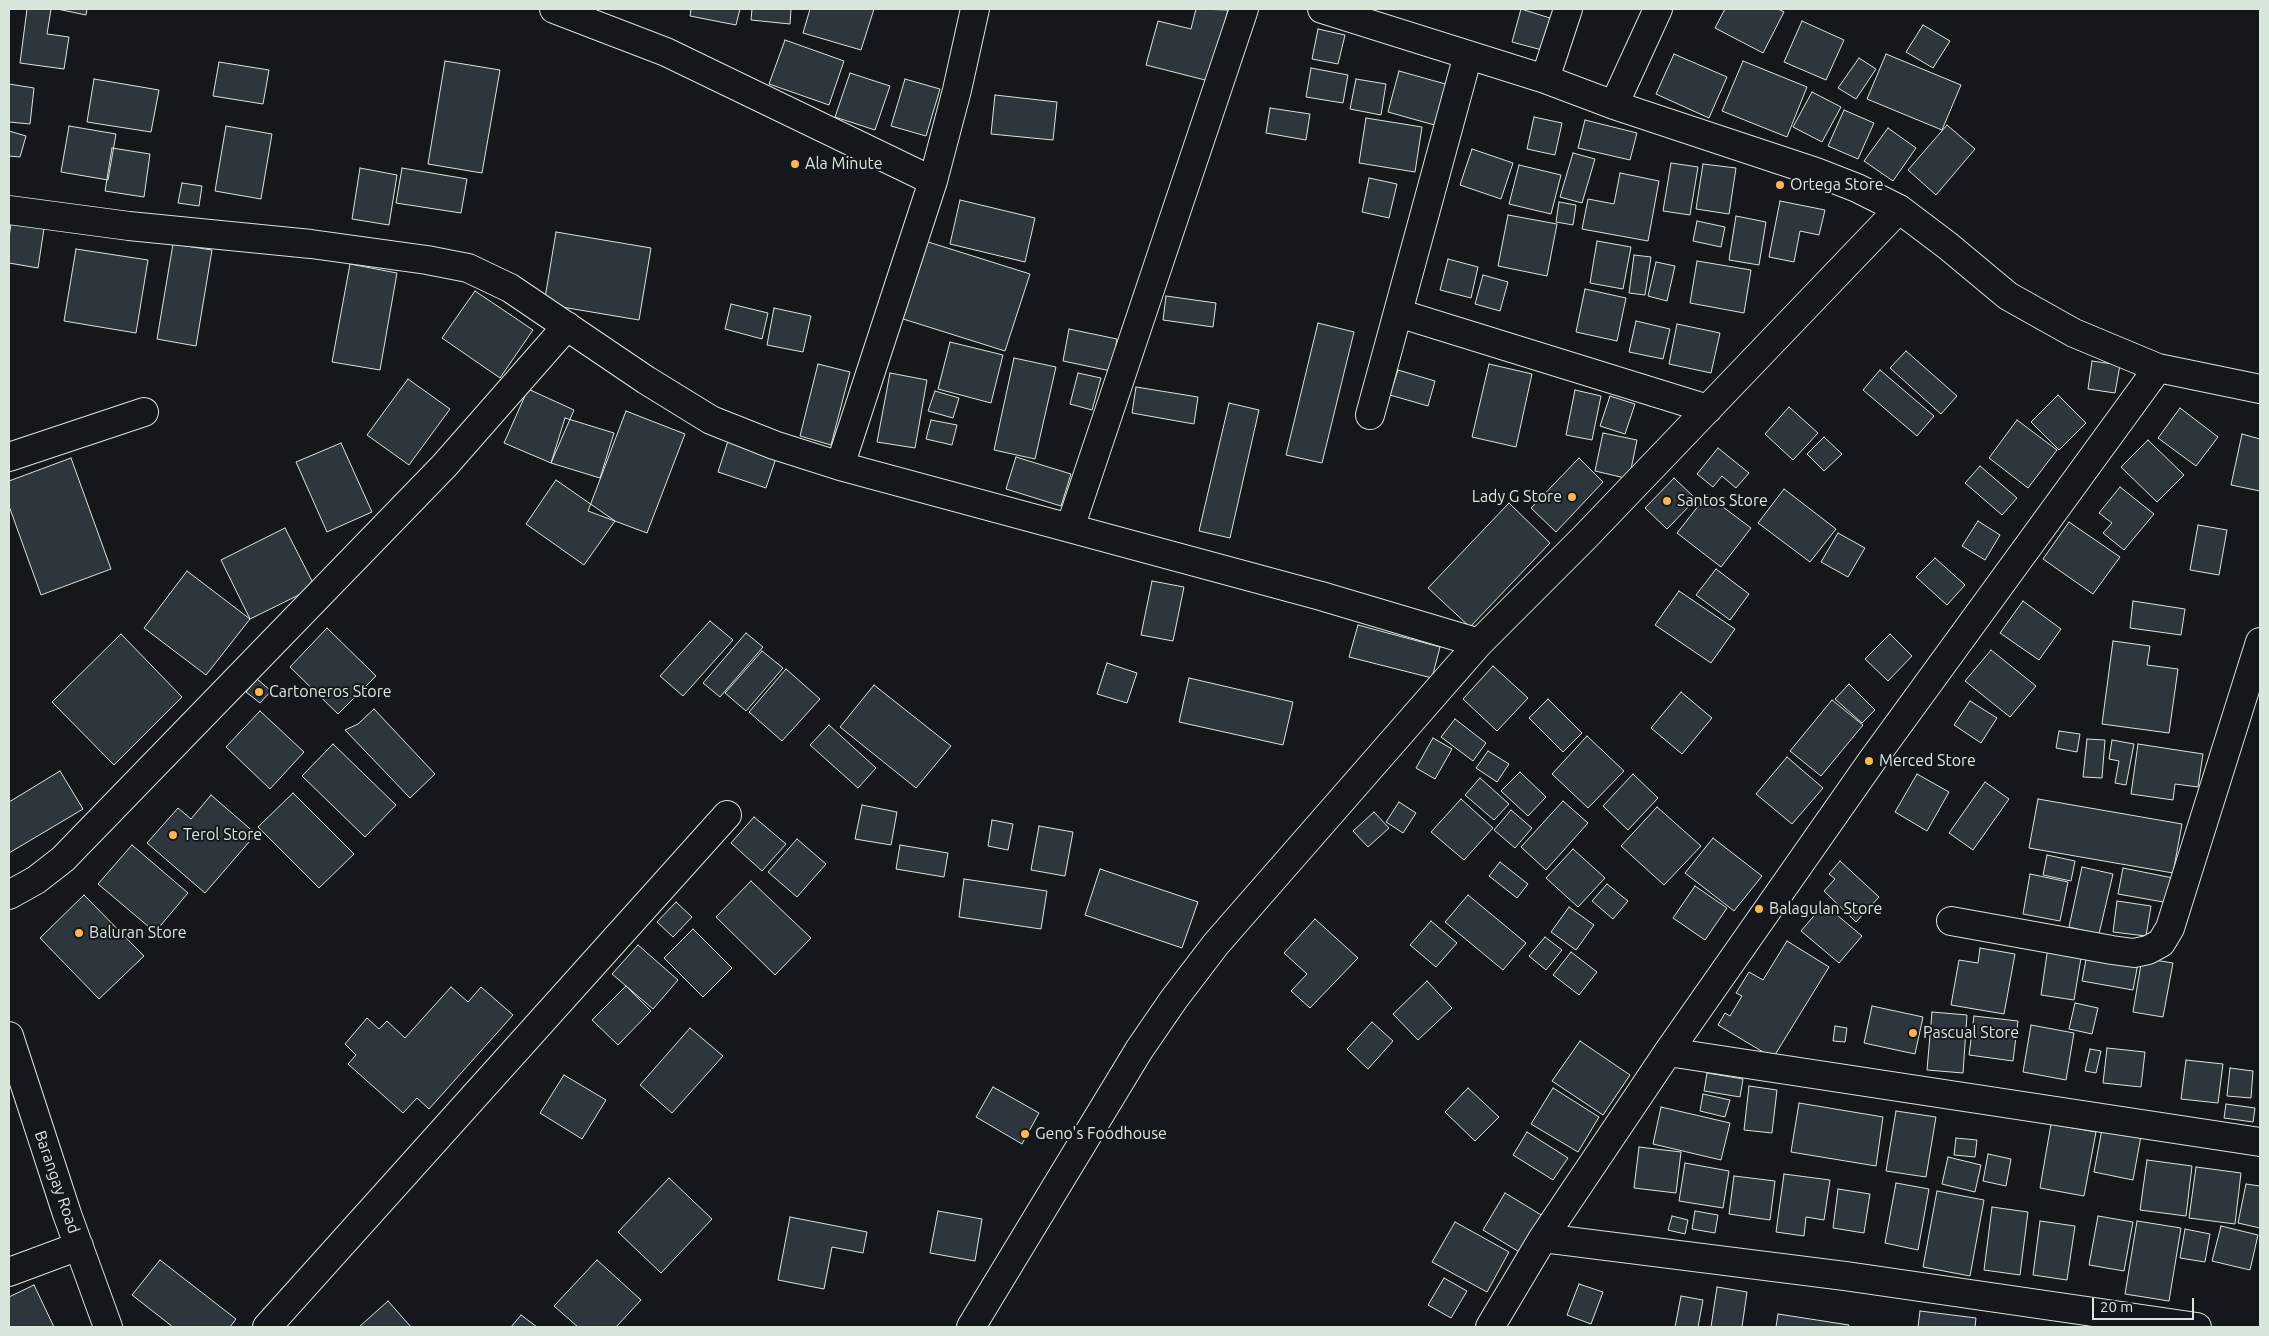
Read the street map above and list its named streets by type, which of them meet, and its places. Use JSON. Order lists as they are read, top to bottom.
{
  "streets": {
    "street": ["Barangay Road"]
  },
  "places": [
    "Ala Minute",
    "Ortega Store",
    "Lady G Store",
    "Santos Store",
    "Cartoneros Store",
    "Merced Store",
    "Terol Store",
    "Balagulan Store",
    "Baluran Store",
    "Pascual Store",
    "Geno's Foodhouse"
  ],
  "scale_bar": "20 m"
}
